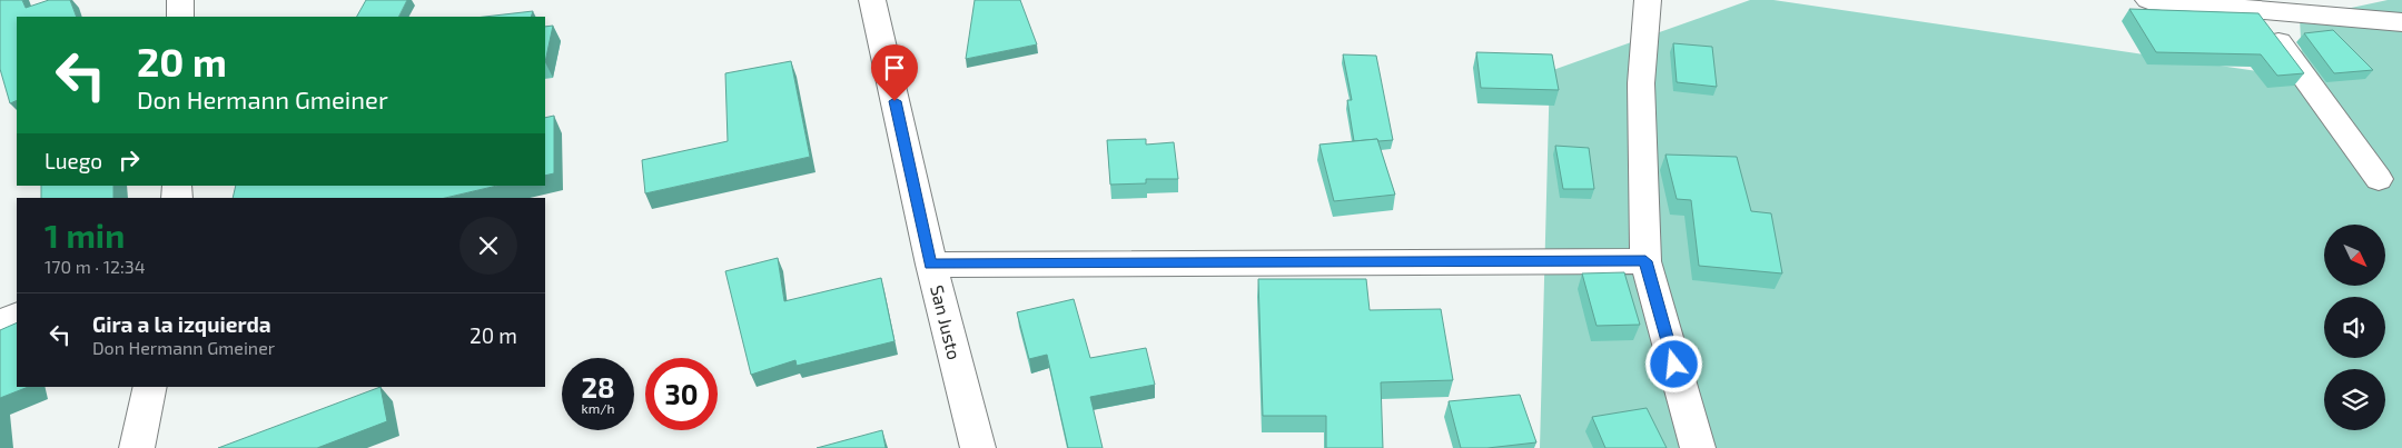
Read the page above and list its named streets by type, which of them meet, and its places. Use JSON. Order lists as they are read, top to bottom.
{
  "streets": {
    "street": ["San Justo"]
  },
  "north": "bottom right",
  "page": {
    "turn": ["20 m", "Don Hermann Gmeiner"],
    "then": "Luego",
    "heading": ["1 min", "170 m · 12:34"],
    "list": [
      {
        "name": "Gira a la izquierda",
        "note": "Don Hermann Gmeiner",
        "value": "20 m"
      }
    ],
    "speed": "28 km/h",
    "limit": "30"
  }
}
